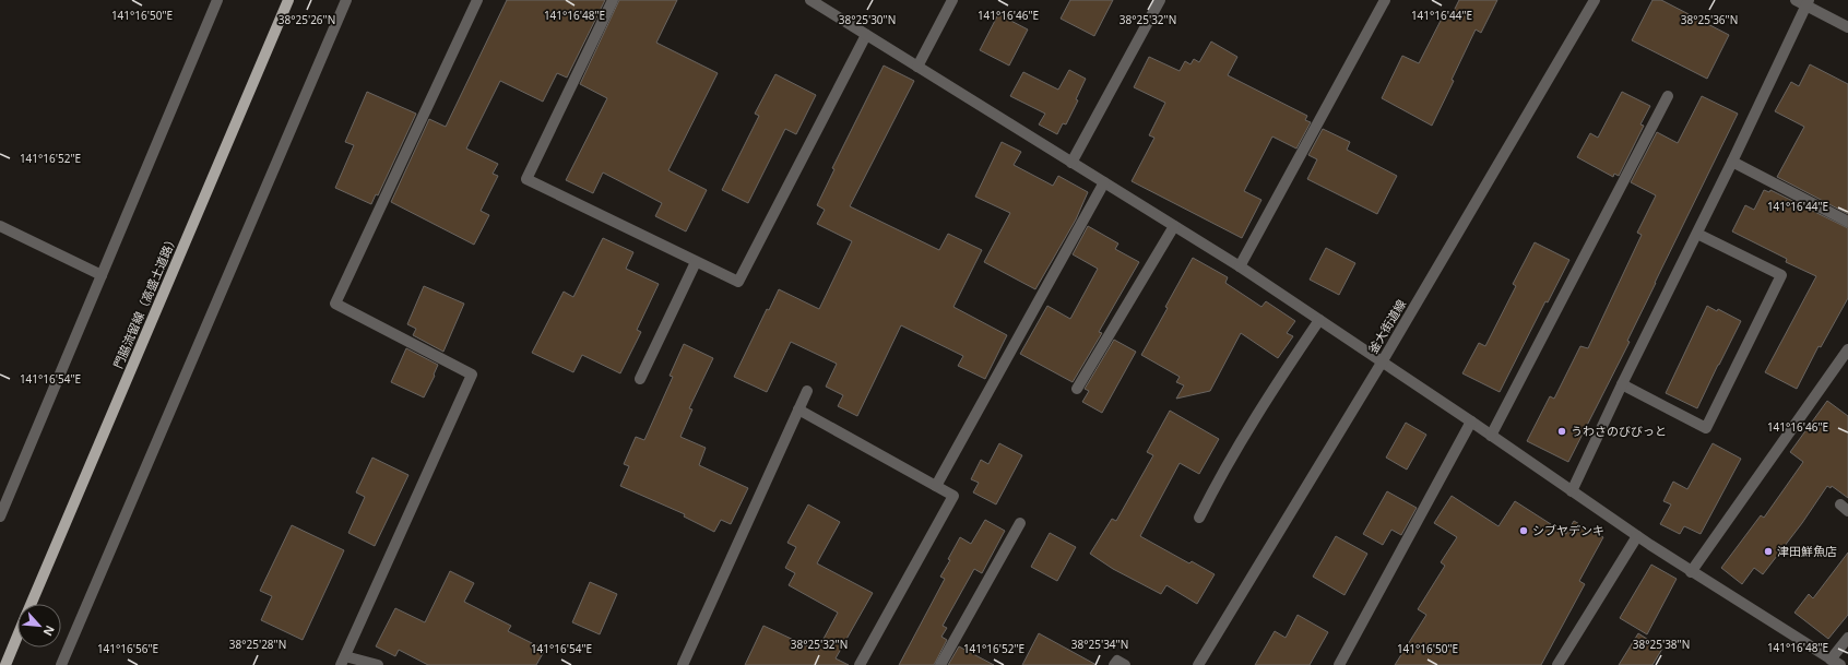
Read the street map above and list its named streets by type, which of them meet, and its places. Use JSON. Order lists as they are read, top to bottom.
{
  "streets": {
    "main road": ["門脇流留線（高盛土道路）"],
    "street": ["釜大街道線"]
  },
  "places": ["うわさのびびっと", "シブヤデンキ", "津田鮮魚店"],
  "north": "bottom right",
  "coordinates": [
    "141°16'44\"E",
    "141°16'50\"E",
    "141°16'48\"E",
    "141°16'46\"E",
    "38°25'26\"N",
    "38°25'30\"N",
    "38°25'32\"N",
    "38°25'36\"N",
    "141°16'52\"E",
    "141°16'54\"E",
    "38°25'28\"N",
    "38°25'34\"N",
    "38°25'38\"N",
    "141°16'56\"E"
  ]
}
